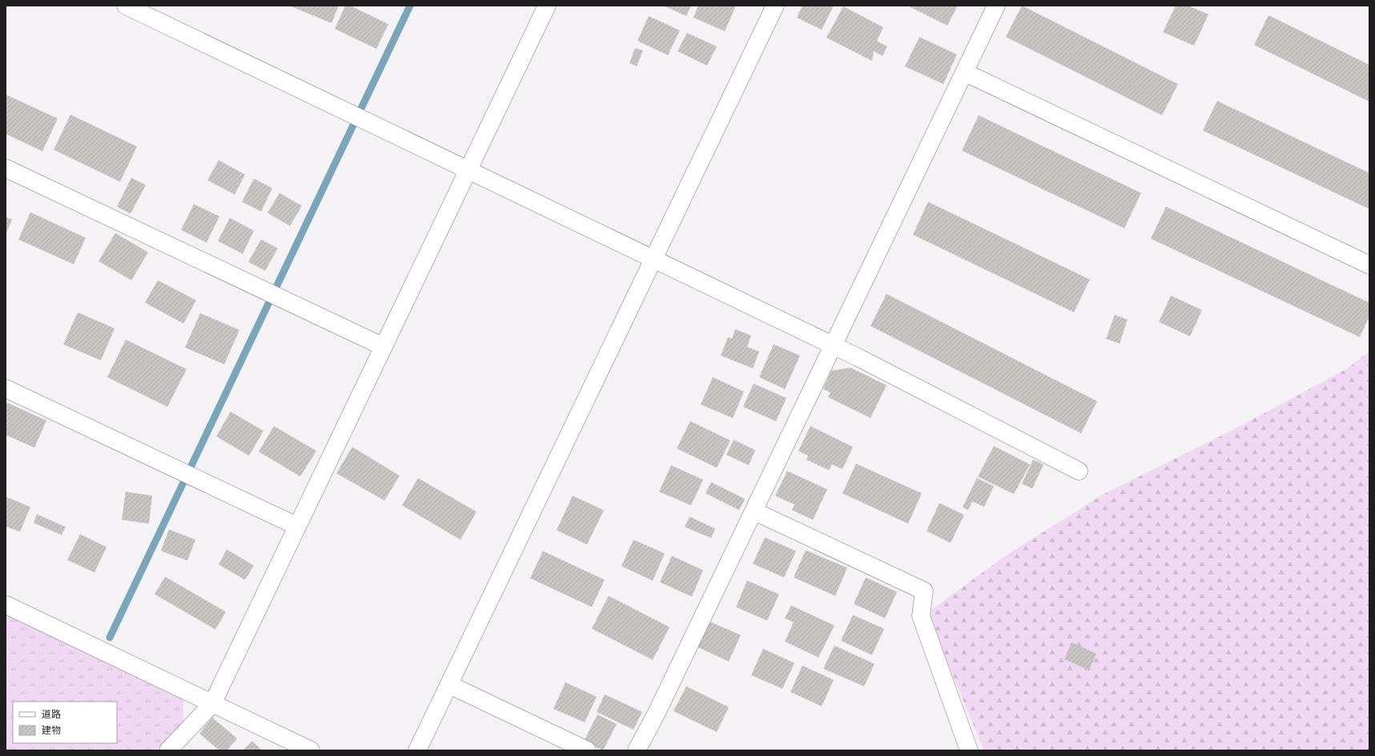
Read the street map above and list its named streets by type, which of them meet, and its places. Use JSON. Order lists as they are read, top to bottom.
{
  "legend": ["道路", "建物"]
}
